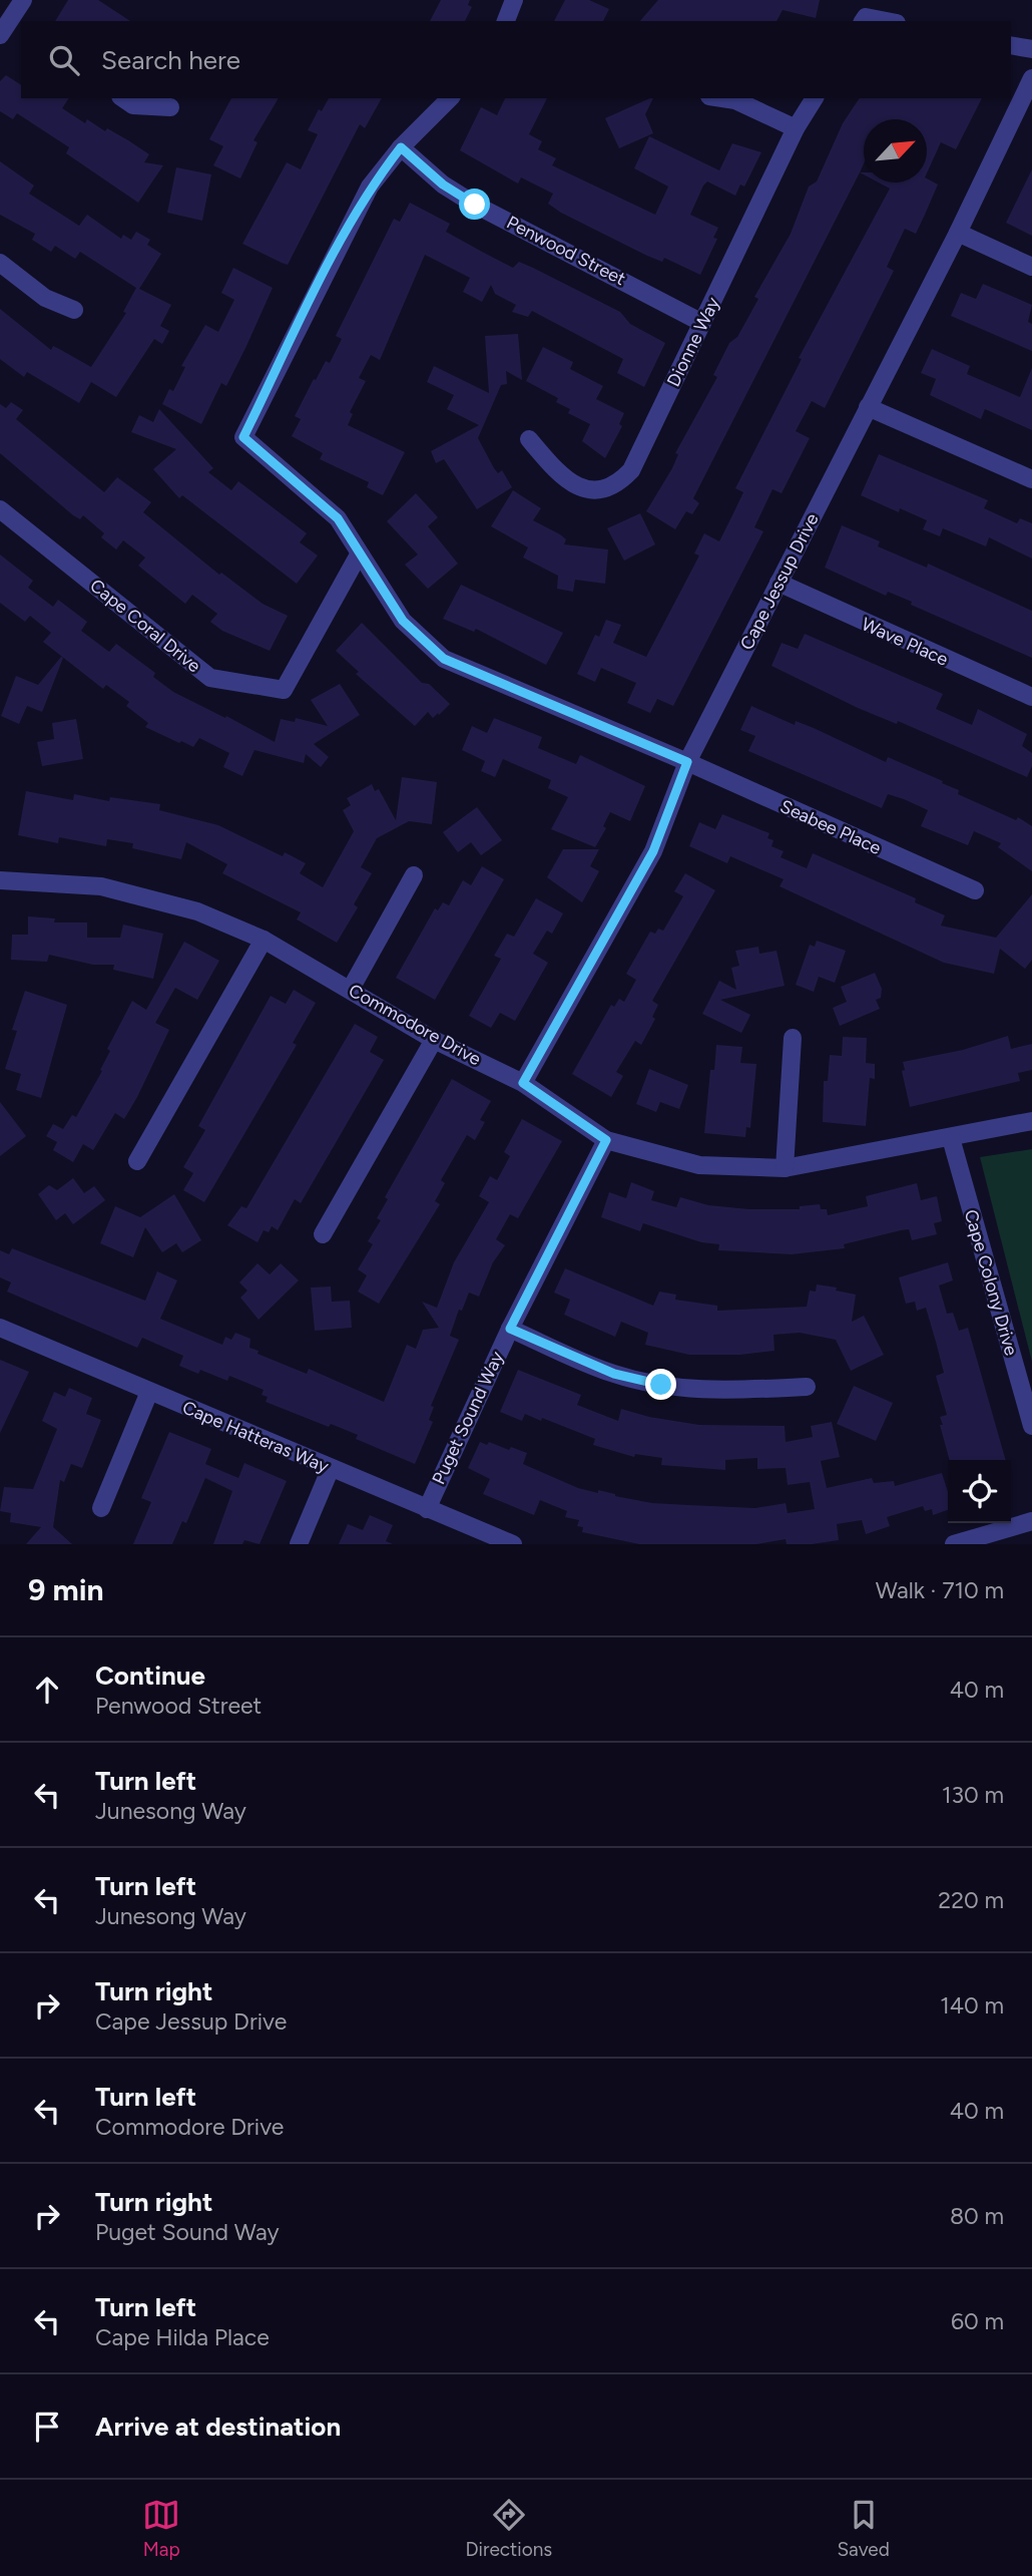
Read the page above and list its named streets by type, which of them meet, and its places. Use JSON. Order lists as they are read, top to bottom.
{
  "streets": {
    "street": [
      "Penwood Street",
      "Dionne Way",
      "Cape Jessup Drive",
      "Cape Coral Drive",
      "Wave Place",
      "Seabee Place",
      "Commodore Drive",
      "Cape Colony Drive",
      "Puget Sound Way",
      "Cape Hatteras Way"
    ]
  },
  "crossings": [
    ["Penwood Street", "Dionne Way"],
    ["Penwood Street", "Seabee Place"],
    ["Cape Jessup Drive", "Wave Place"],
    ["Cape Jessup Drive", "Seabee Place"],
    ["Cape Jessup Drive", "Commodore Drive"],
    ["Cape Coral Drive", "Seabee Place"],
    ["Commodore Drive", "Cape Colony Drive"],
    ["Commodore Drive", "Puget Sound Way"],
    ["Puget Sound Way", "Cape Hatteras Way"]
  ],
  "north": "top right",
  "page": {
    "search": "Search here",
    "heading": ["9 min", "Walk · 710 m"],
    "list": [
      ["Continue", "Penwood Street", "40 m"],
      ["Turn left", "Junesong Way", "130 m"],
      ["Turn left", "Junesong Way", "220 m"],
      ["Turn right", "Cape Jessup Drive", "140 m"],
      ["Turn left", "Commodore Drive", "40 m"],
      ["Turn right", "Puget Sound Way", "80 m"],
      ["Turn left", "Cape Hilda Place", "60 m"],
      "Arrive at destination"
    ],
    "nav": ["Map", "Directions", "Saved"]
  }
}
